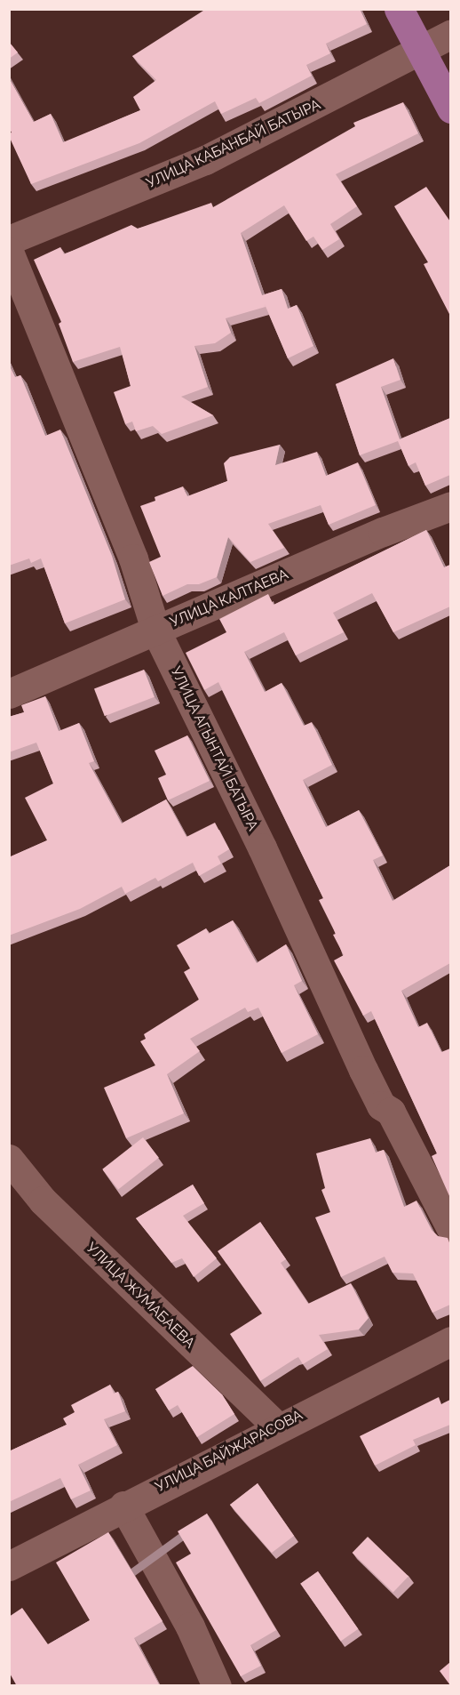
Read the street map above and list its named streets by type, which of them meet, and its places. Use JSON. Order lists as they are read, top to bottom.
{
  "streets": {
    "street": [
      "УЛИЦА КАБАНБАЙ БАТЫРА",
      "УЛИЦА КАЛТАЕВА",
      "УЛИЦА АГЫНТАЙ БАТЫРА",
      "УЛИЦА ЖУМАБАЕВА",
      "УЛИЦА БАЙЖАРАСОВА"
    ]
  },
  "crossings": [
    ["УЛИЦА КАЛТАЕВА", "УЛИЦА АГЫНТАЙ БАТЫРА"],
    ["УЛИЦА ЖУМАБАЕВА", "УЛИЦА БАЙЖАРАСОВА"]
  ]
}
